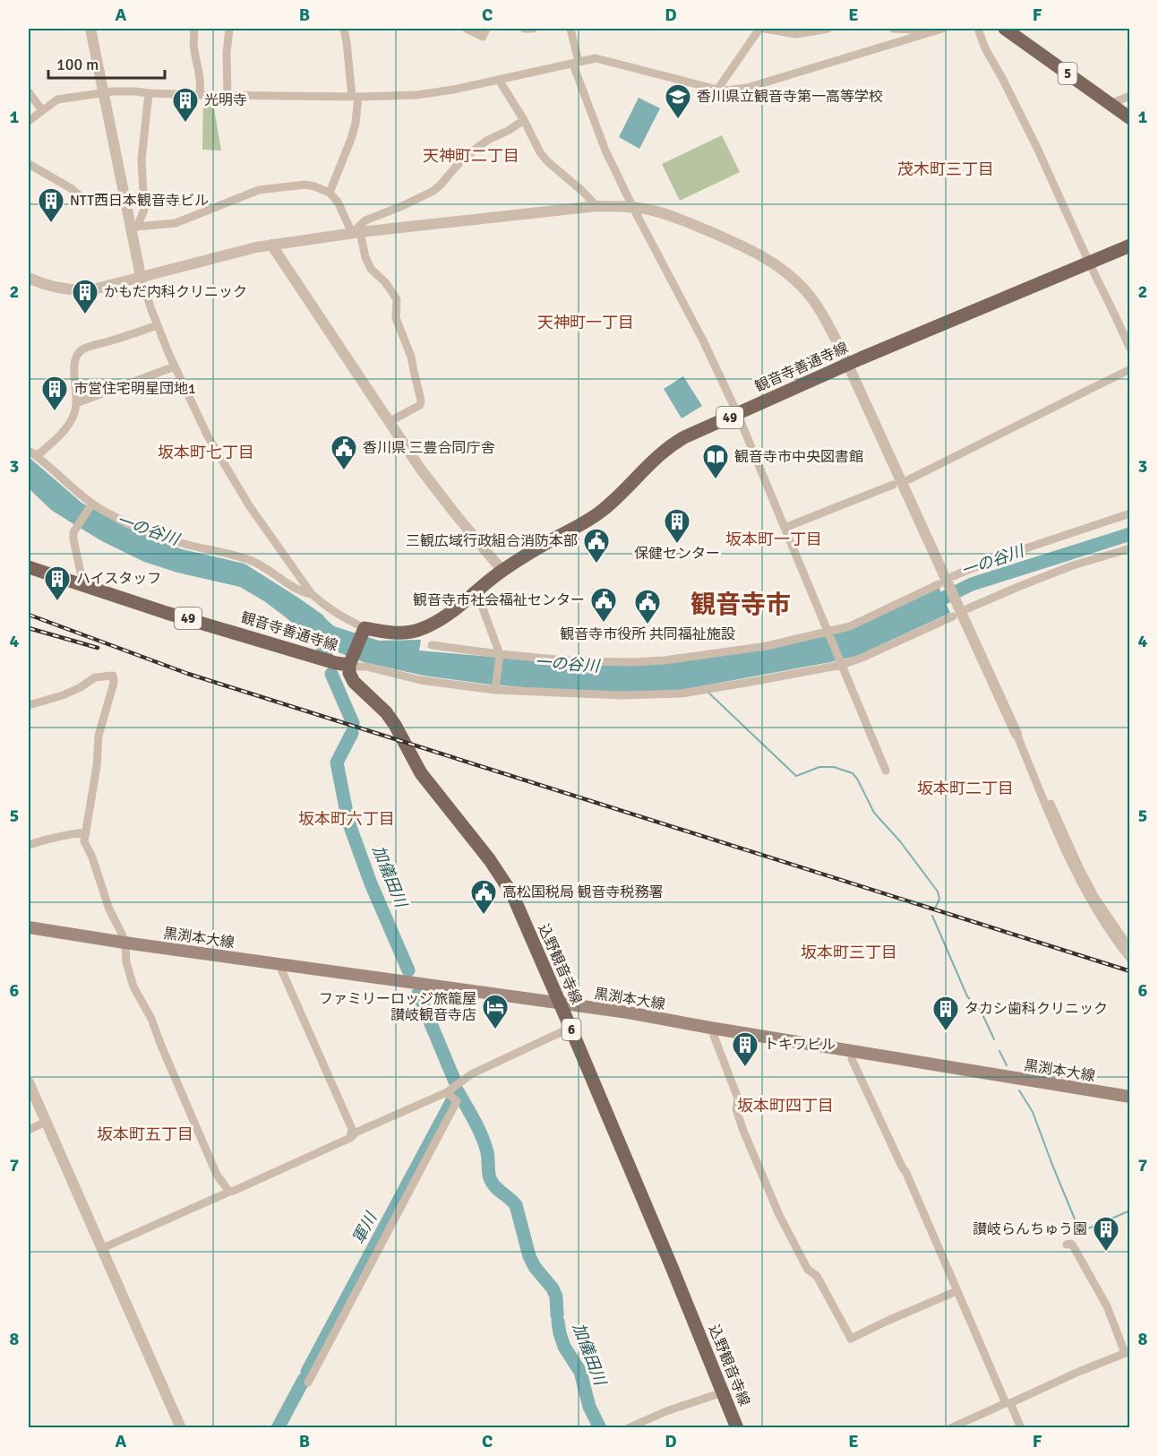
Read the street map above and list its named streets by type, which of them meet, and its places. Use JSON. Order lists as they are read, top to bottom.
{
  "streets": {
    "main road": [
      "5",
      "観音寺善通寺線",
      "49",
      "黒渕本大線",
      "込野観音寺線",
      "6"
    ]
  },
  "crossings": [
    ["観音寺善通寺線", "込野観音寺線"],
    ["黒渕本大線", "込野観音寺線"]
  ],
  "districts": [
    "天神町二丁目",
    "茂木町三丁目",
    "天神町一丁目",
    "坂本町七丁目",
    "坂本町一丁目",
    "観音寺市",
    "坂本町二丁目",
    "坂本町六丁目",
    "坂本町三丁目",
    "坂本町四丁目",
    "坂本町五丁目"
  ],
  "water": ["一の谷川", "加儀田川", "軍川"],
  "places": {
    "school or university": ["香川県立観音寺第一高等学校"],
    "building": [
      "光明寺",
      "NTT西日本観音寺ビル",
      "かもだ内科クリニック",
      "市営住宅明星団地1",
      "保健センター",
      "ハイスタッフ",
      "タカシ歯科クリニック",
      "トキワビル",
      "讃岐らんちゅう園"
    ],
    "public building": [
      "香川県 三豊合同庁舎",
      "三観広域行政組合消防本部",
      "観音寺市社会福祉センター",
      "観音寺市役所 共同福祉施設",
      "高松国税局 観音寺税務署"
    ],
    "library": ["観音寺市中央図書館"],
    "hotel": ["ファミリーロッジ旅籠屋 讃岐観音寺店"]
  },
  "scale_bar": "100 m",
  "grid": {
    "columns": [
      "A",
      "B",
      "C",
      "D",
      "E",
      "F"
    ],
    "rows": [
      "1",
      "2",
      "3",
      "4",
      "5",
      "6",
      "7",
      "8"
    ]
  }
}
